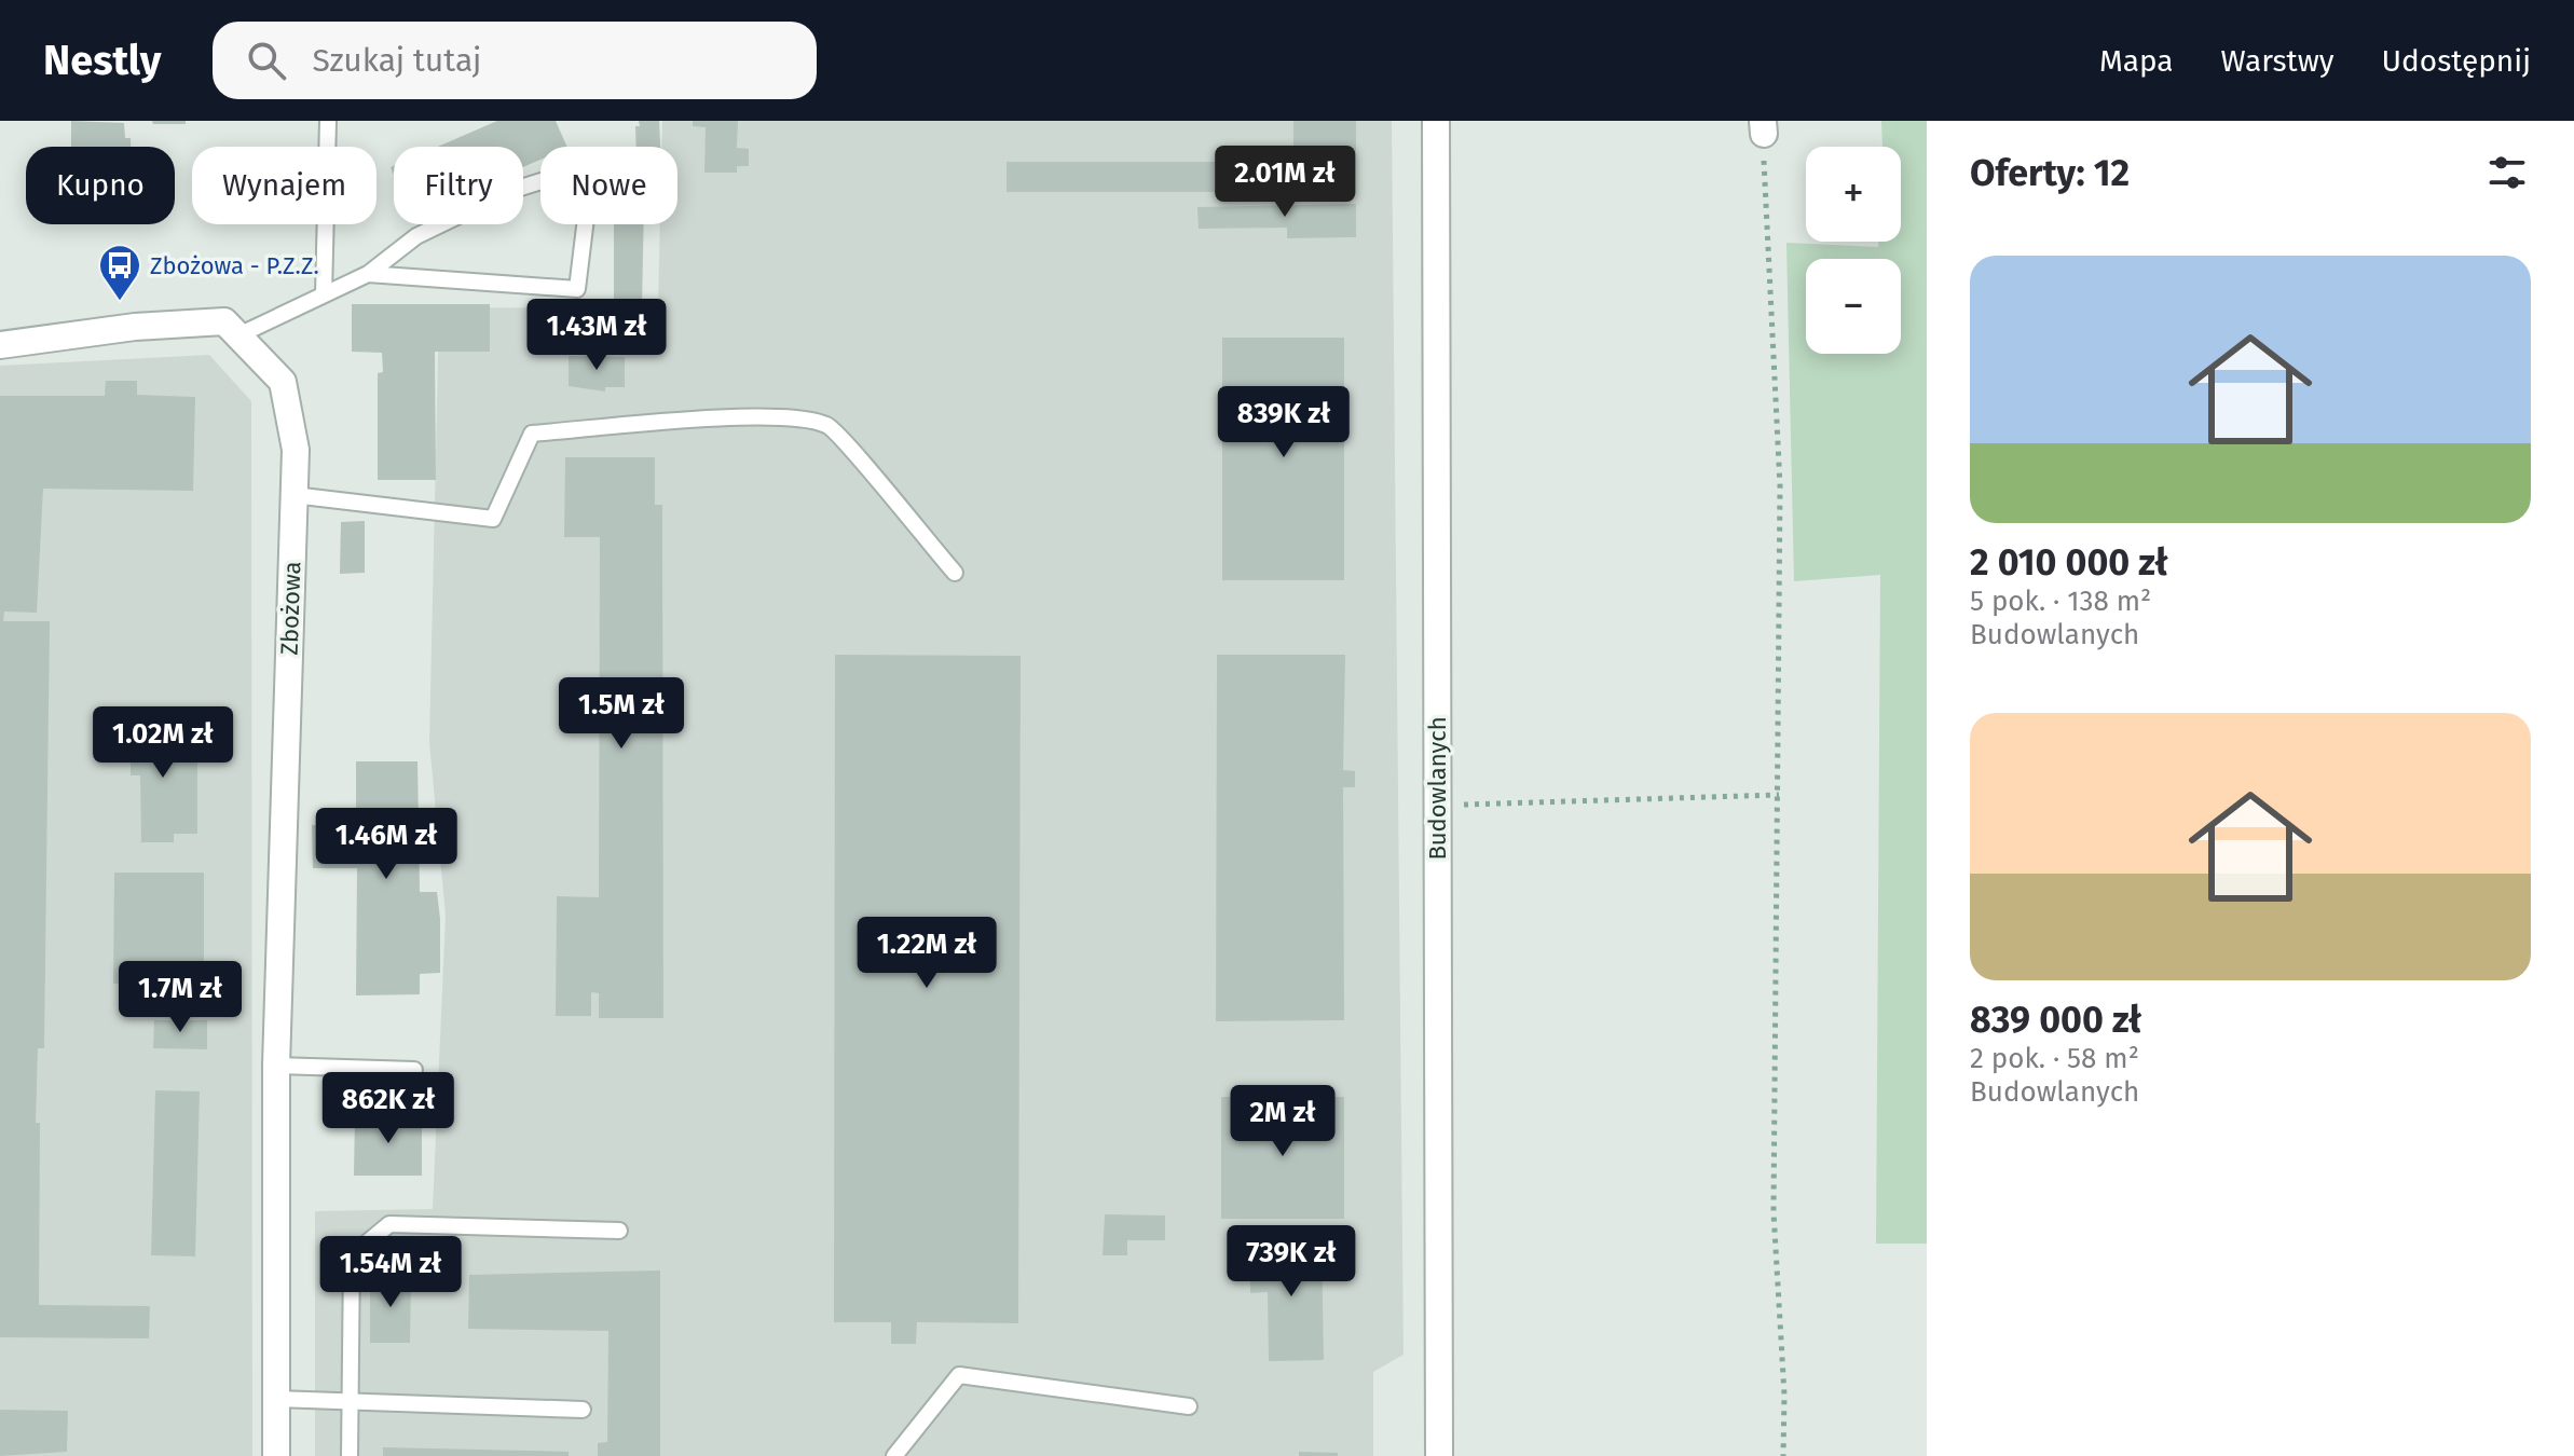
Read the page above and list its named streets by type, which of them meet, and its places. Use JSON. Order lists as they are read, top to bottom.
{
  "streets": {
    "street": ["Zbożowa", "Budowlanych"]
  },
  "places": {
    "bus stop": ["Zbożowa - P.Z.Z."]
  },
  "page": {
    "header": "Nestly",
    "search": "Szukaj tutaj",
    "nav": ["Mapa", "Warstwy", "Udostępnij"],
    "heading": "Oferty: 12",
    "price": [
      "2.01M zł",
      "1.43M zł",
      "839K zł",
      "1.5M zł",
      "1.02M zł",
      "1.46M zł",
      "1.22M zł",
      "1.7M zł",
      "862K zł",
      "2M zł",
      "739K zł",
      "1.54M zł"
    ],
    "map_buttons": ["+", "−"],
    "chip": [
      "Kupno",
      "Wynajem",
      "Filtry",
      "Nowe"
    ],
    "list": [
      {
        "name": "2 010 000 zł",
        "note": "5 pok. · 138 m² · Budowlanych"
      },
      {
        "name": "839 000 zł",
        "note": "2 pok. · 58 m² · Budowlanych"
      }
    ]
  }
}
